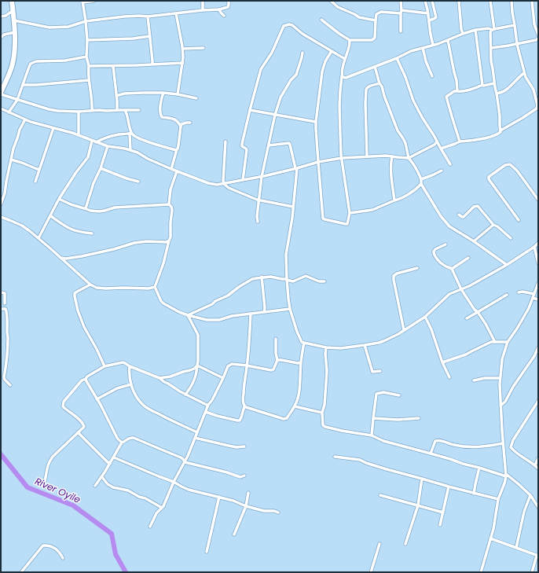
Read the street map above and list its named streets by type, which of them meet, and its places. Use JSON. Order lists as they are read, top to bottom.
{
  "water": ["River Oyile"]
}
